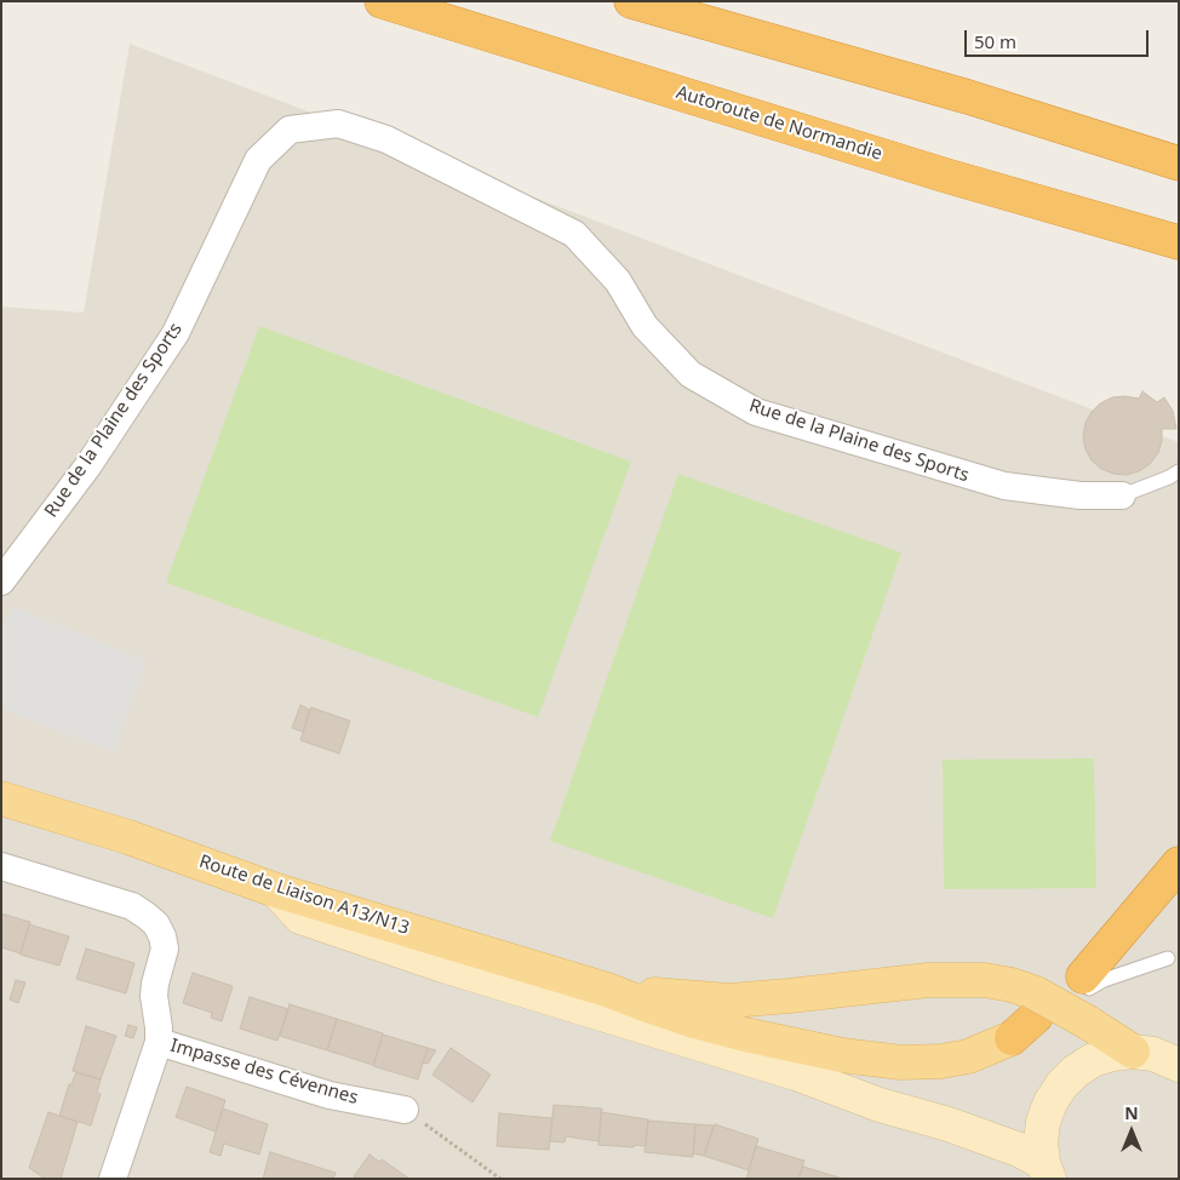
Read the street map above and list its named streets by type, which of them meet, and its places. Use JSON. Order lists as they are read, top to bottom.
{
  "streets": {
    "highway": ["Autoroute de Normandie"],
    "main road": ["Route de Liaison A13/N13"],
    "street": ["Rue de la Plaine des Sports", "Impasse des Cévennes"]
  },
  "scale_bar": "50 m",
  "north": "top"
}
